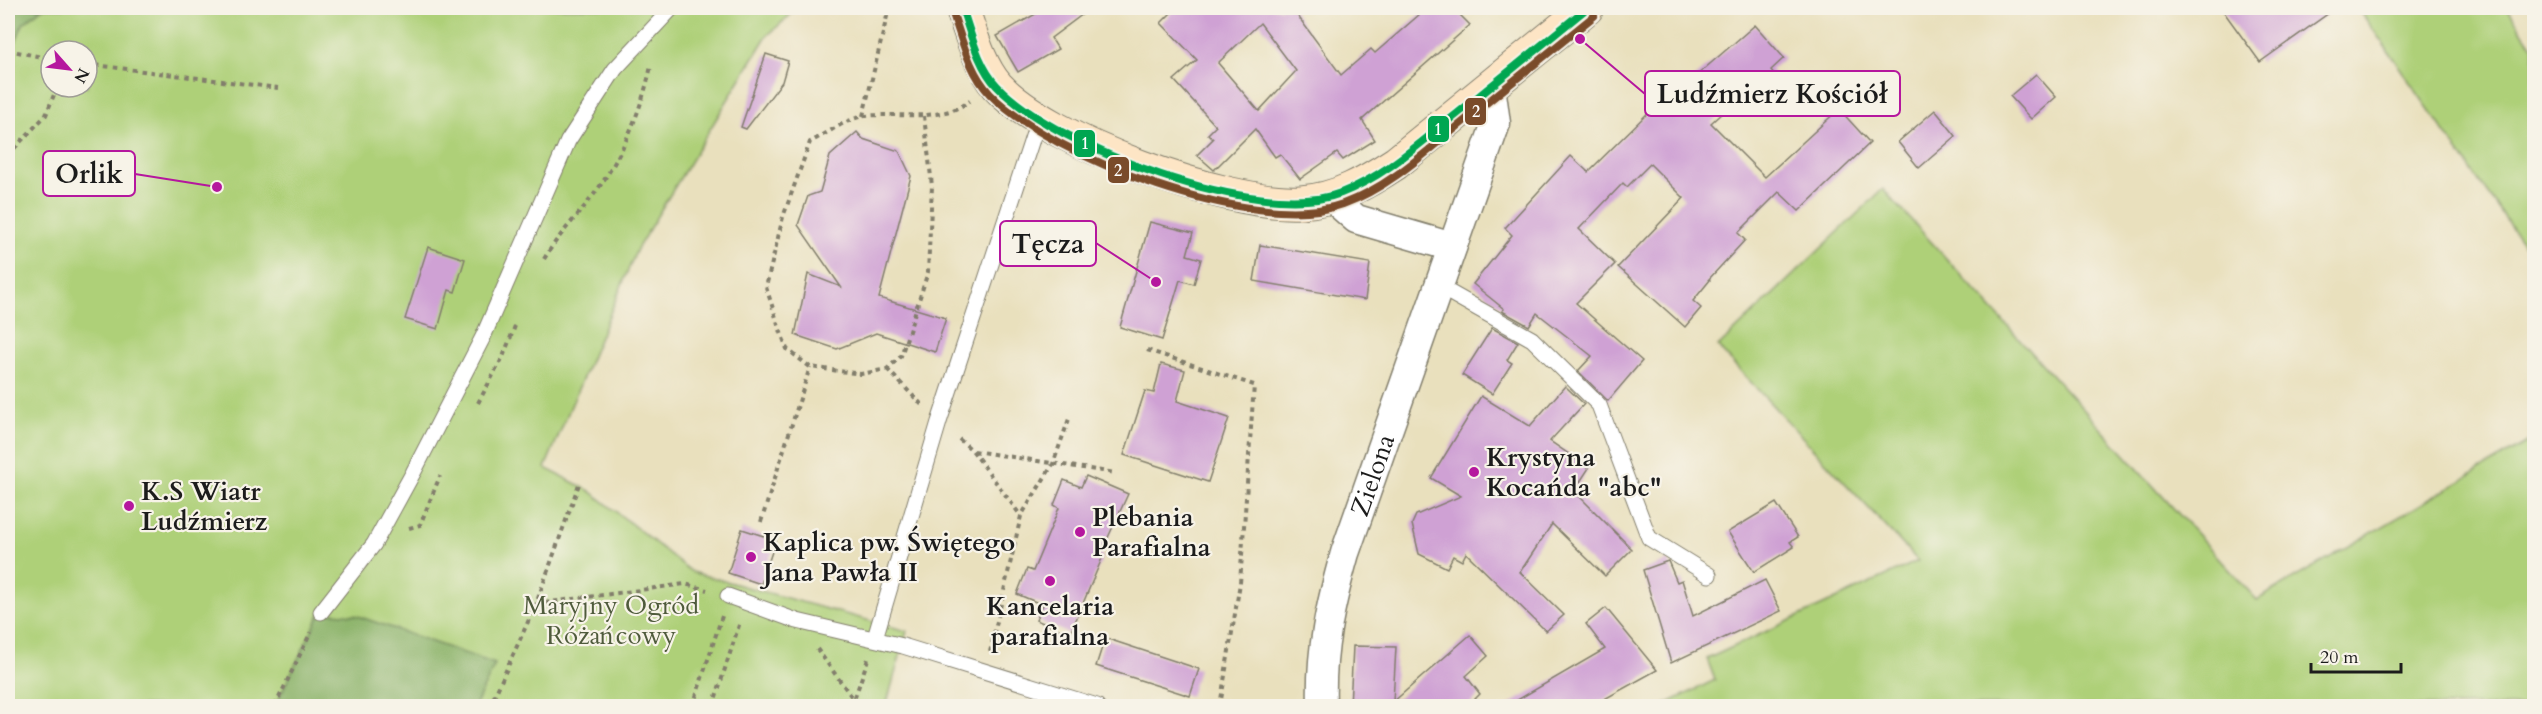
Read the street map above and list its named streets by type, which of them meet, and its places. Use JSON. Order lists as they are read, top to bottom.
{
  "streets": {
    "street": ["Zielona"]
  },
  "parks": ["Maryjny Ogród Różańcowy"],
  "places": [
    "Ludźmierz Kościół",
    "Orlik",
    "Tęcza",
    "Krystyna Kocańda \"abc\"",
    "K.S Wiatr Ludźmierz",
    "Plebania Parafialna",
    "Kaplica pw. Świętego Jana Pawła II",
    "Kancelaria parafialna"
  ],
  "lines": ["transit line 1", "transit line 2"],
  "scale_bar": "20 m",
  "north": "bottom right"
}
